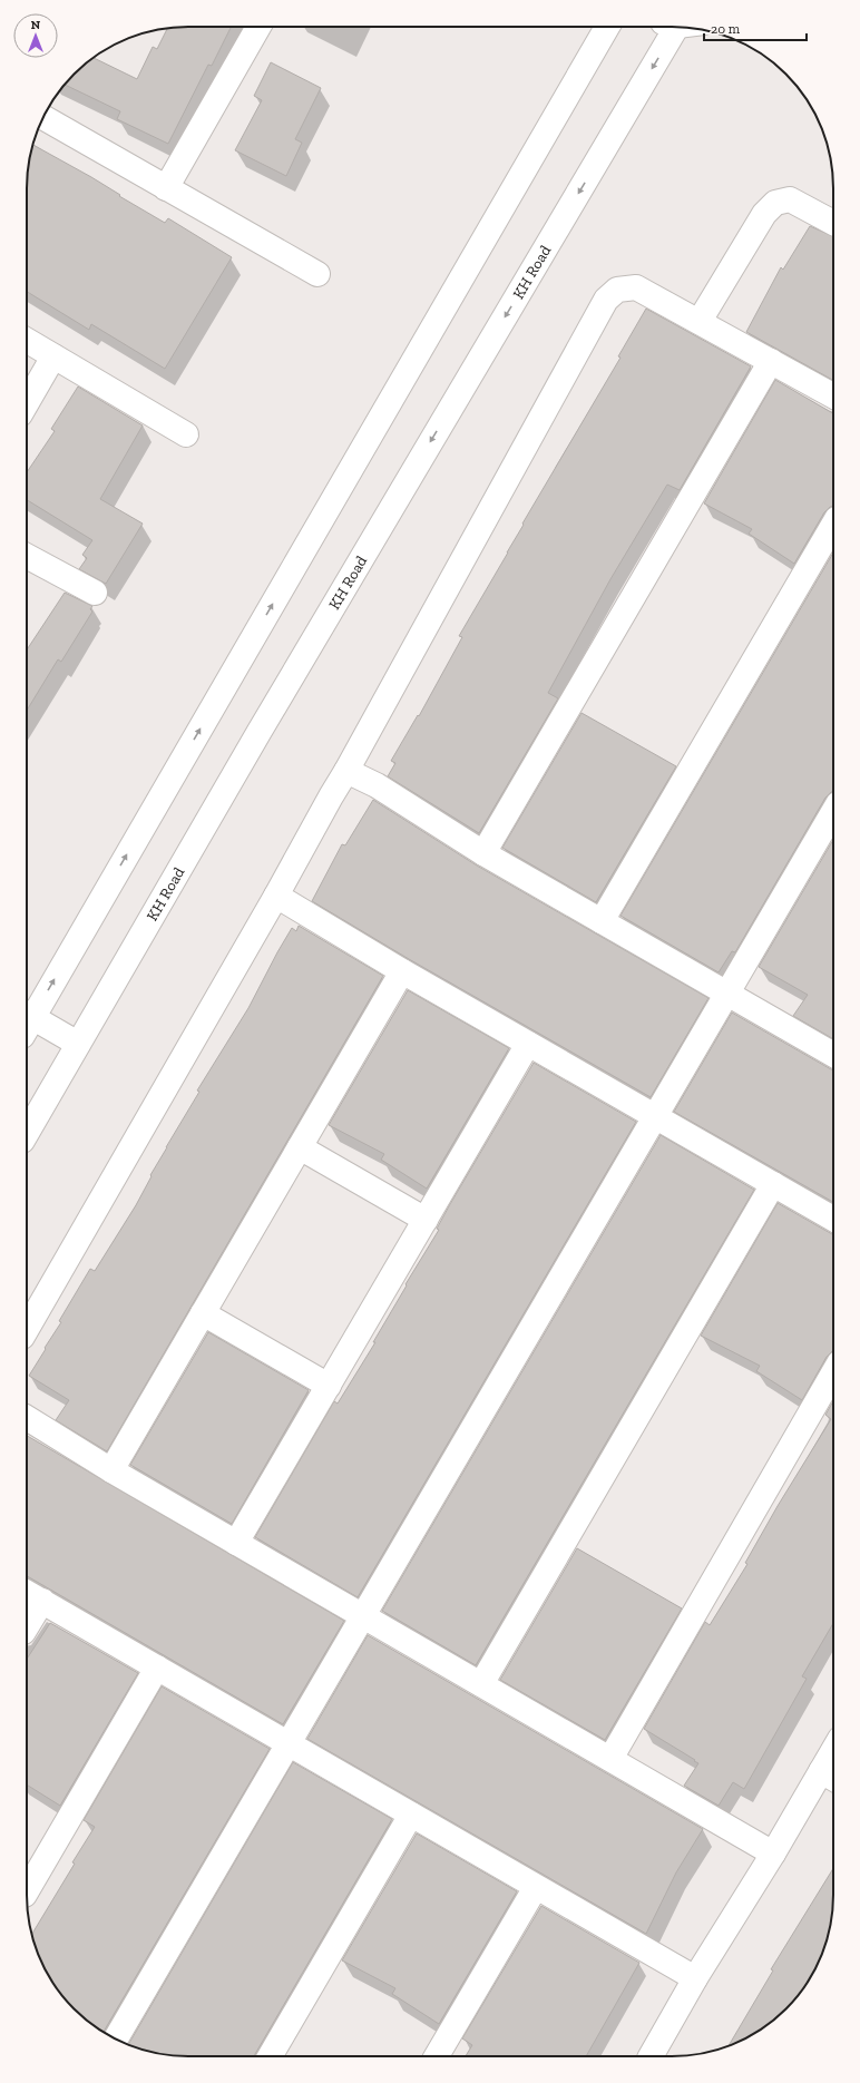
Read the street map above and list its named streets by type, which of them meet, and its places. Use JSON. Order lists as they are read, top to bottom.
{
  "streets": {
    "street": ["KH Road"]
  },
  "scale_bar": "20 m",
  "north": "top"
}
